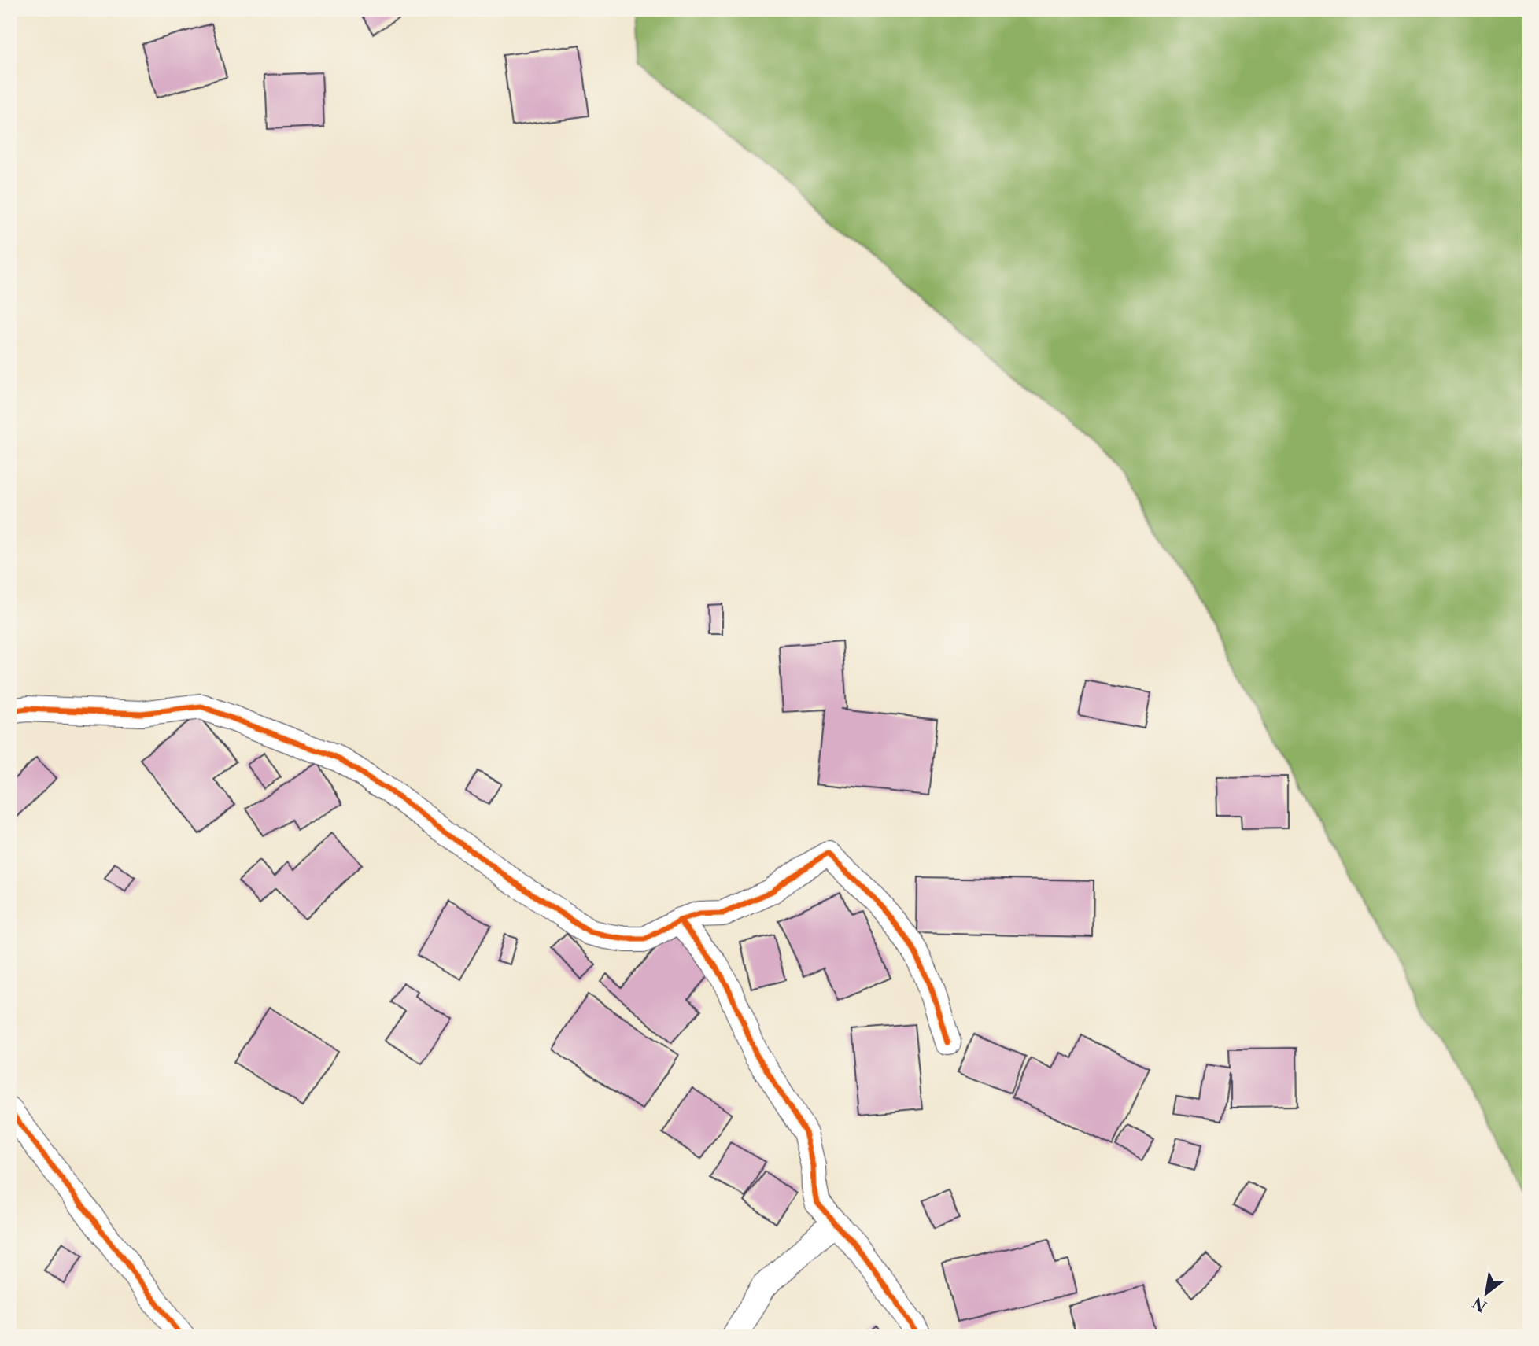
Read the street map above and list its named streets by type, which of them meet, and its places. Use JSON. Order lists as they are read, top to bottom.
{
  "north": "bottom left"
}
